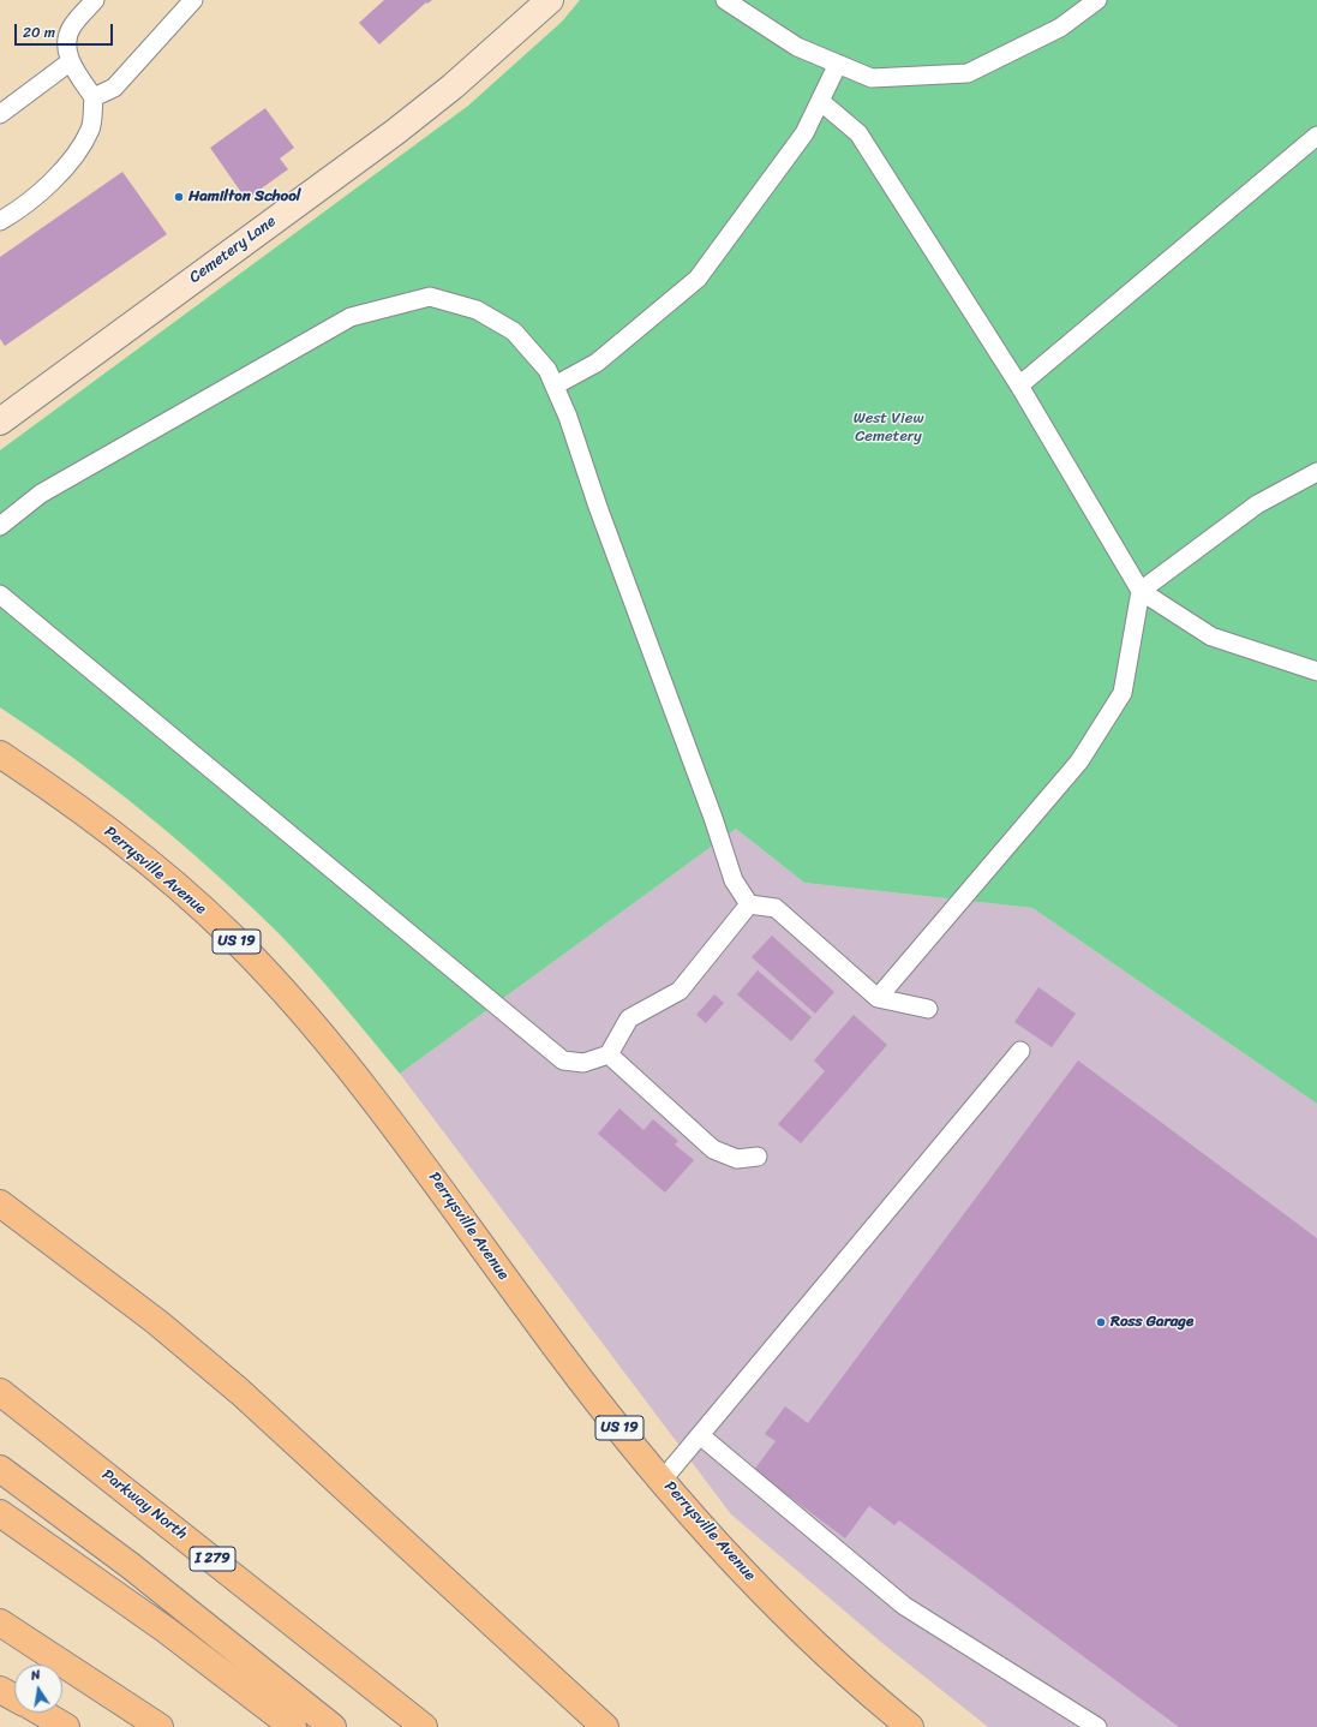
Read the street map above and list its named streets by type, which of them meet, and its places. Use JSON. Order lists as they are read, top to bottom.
{
  "streets": {
    "main road": [
      "Perrysville Avenue",
      "US 19",
      "Parkway North",
      "I 279"
    ],
    "street": ["Cemetery Lane"]
  },
  "parks": ["West View Cemetery"],
  "places": ["Hamilton School", "Ross Garage"],
  "scale_bar": "20 m",
  "north": "top"
}
